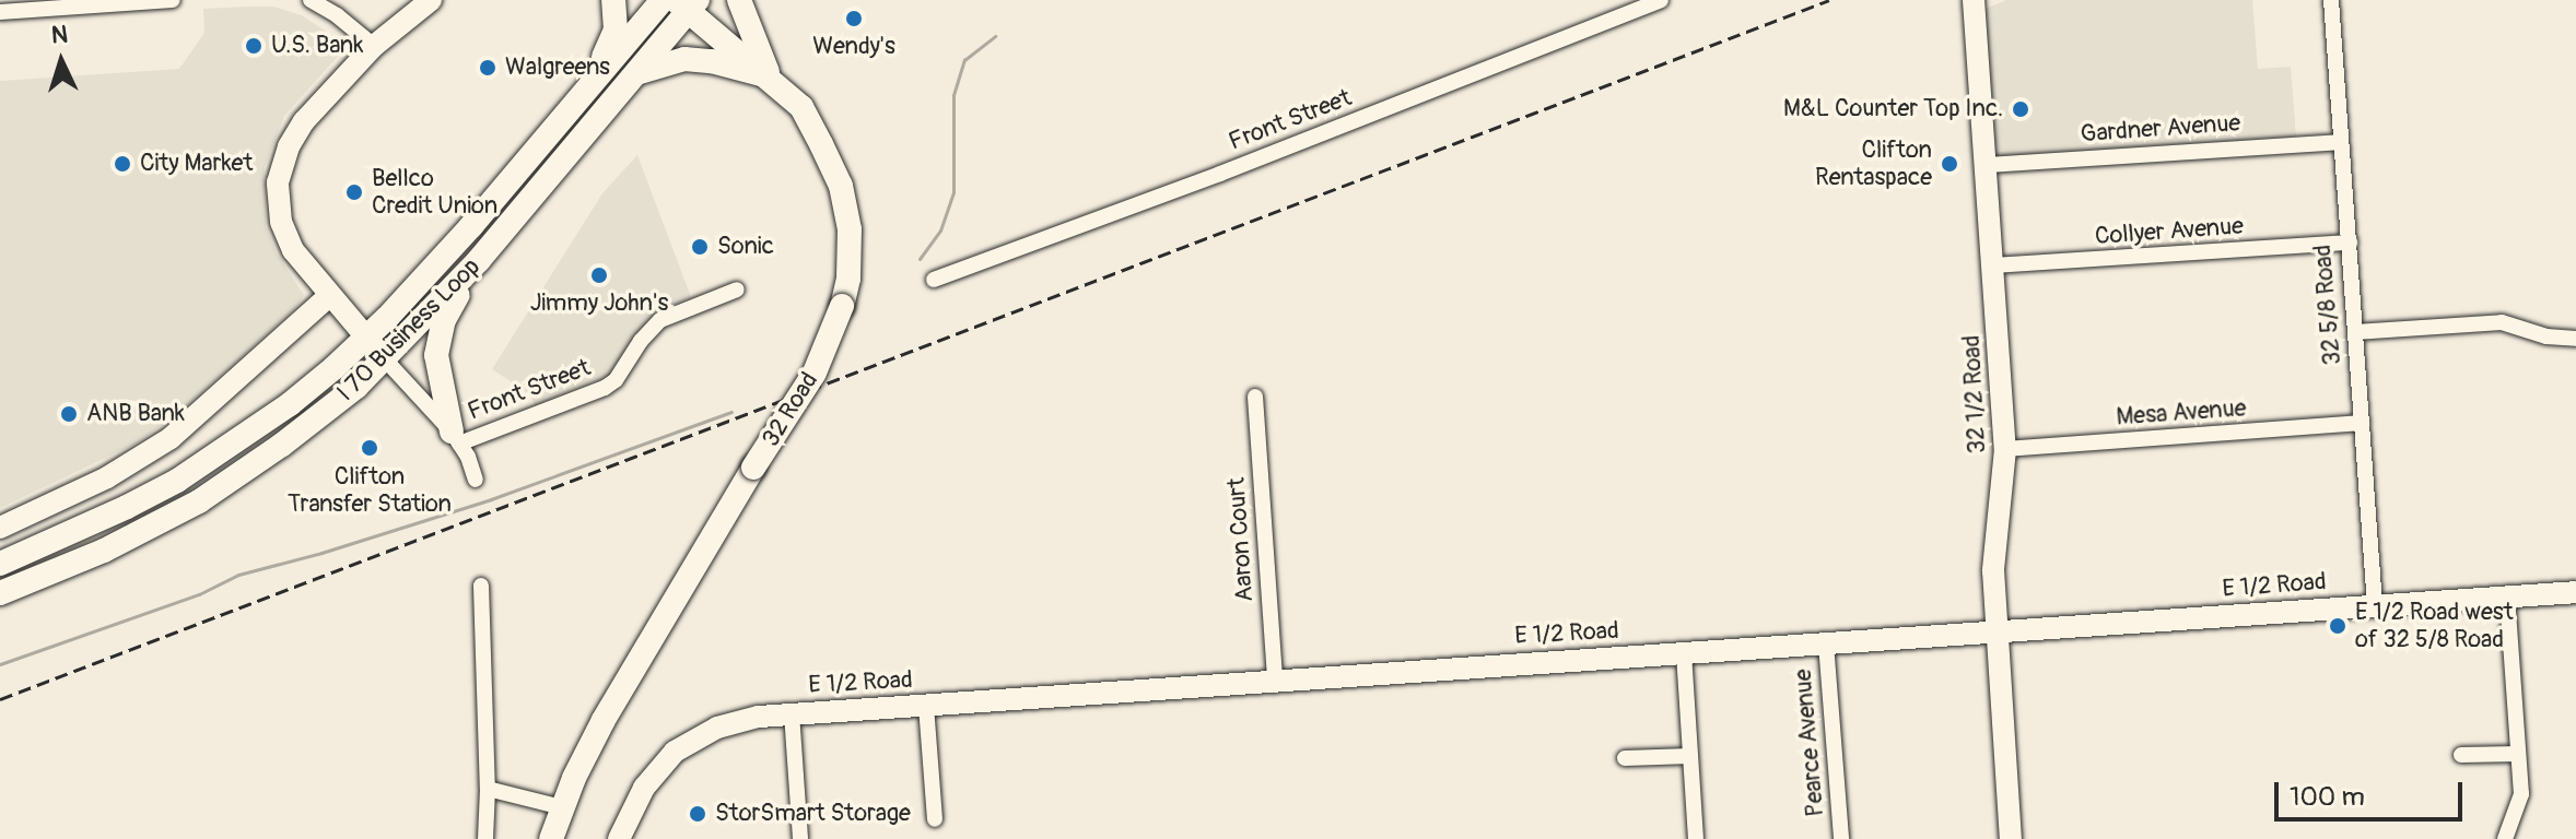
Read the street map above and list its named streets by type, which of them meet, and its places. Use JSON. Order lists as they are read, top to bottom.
{
  "streets": {
    "main road": ["I 70 Business Loop", "32 Road"],
    "street": [
      "Front Street",
      "Gardner Avenue",
      "Collyer Avenue",
      "32 5/8 Road",
      "32 1/2 Road",
      "Mesa Avenue",
      "Aaron Court",
      "E 1/2 Road",
      "Pearce Avenue"
    ]
  },
  "crossings": [
    ["Gardner Avenue", "32 5/8 Road"],
    ["Gardner Avenue", "32 1/2 Road"],
    ["Collyer Avenue", "32 5/8 Road"],
    ["Collyer Avenue", "32 1/2 Road"],
    ["32 5/8 Road", "Mesa Avenue"],
    ["32 5/8 Road", "E 1/2 Road"],
    ["I 70 Business Loop", "32 Road"],
    ["32 1/2 Road", "Mesa Avenue"],
    ["32 1/2 Road", "E 1/2 Road"],
    ["Aaron Court", "E 1/2 Road"],
    ["E 1/2 Road", "Pearce Avenue"]
  ],
  "places": [
    "Wendy's",
    "U.S. Bank",
    "Walgreens",
    "M&L Counter Top Inc.",
    "City Market",
    "Clifton Rentaspace",
    "Bellco Credit Union",
    "Sonic",
    "Jimmy John's",
    "ANB Bank",
    "Clifton Transfer Station",
    "E 1/2 Road west of 32 5/8 Road",
    "StorSmart Storage"
  ],
  "scale_bar": "100 m",
  "north": "top"
}
